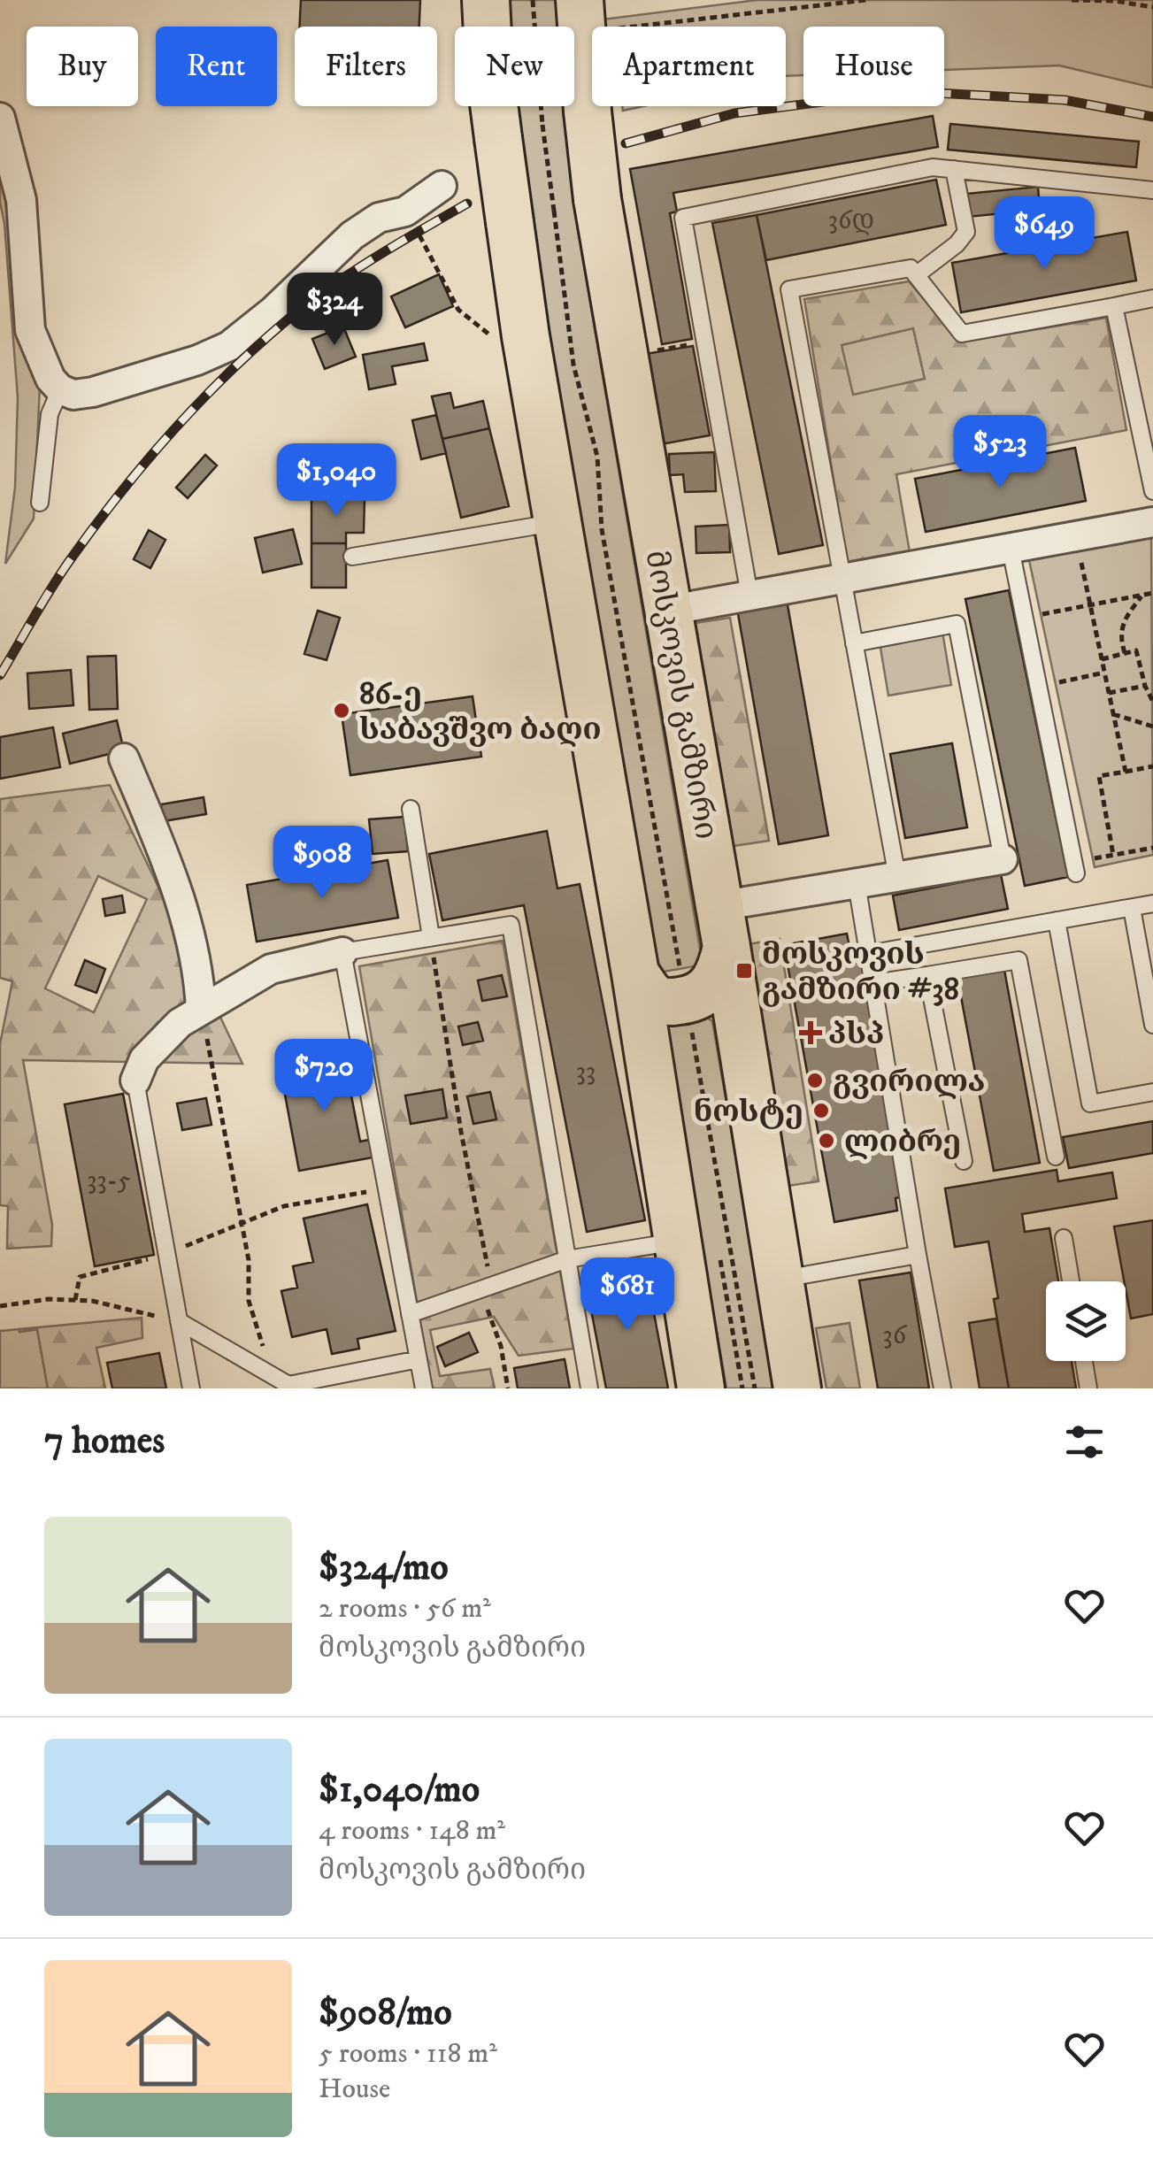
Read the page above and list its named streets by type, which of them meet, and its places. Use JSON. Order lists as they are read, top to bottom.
{
  "streets": {
    "main road": ["მოსკოვის გამზირი"]
  },
  "places": {
    "other": [
      "86-ე საბავშვო ბაღი",
      "გვირილა",
      "ნოსტე",
      "ლიბრე"
    ],
    "transit": ["მოსკოვის გამზირი #38"],
    "health": ["პსპ"]
  },
  "house_numbers": [
    "36დ",
    "33",
    "33-5",
    "36"
  ],
  "page": {
    "chip": [
      "Buy",
      "Rent",
      "Filters",
      "New",
      "Apartment",
      "House"
    ],
    "price": [
      "$649",
      "$324",
      "$523",
      "$1,040",
      "$908",
      "$720",
      "$681"
    ],
    "heading": "7 homes",
    "list": [
      {
        "name": "$324/mo",
        "note": "2 rooms · 56 m² · მოსკოვის გამზირი"
      },
      {
        "name": "$1,040/mo",
        "note": "4 rooms · 148 m² · მოსკოვის გამზირი"
      },
      {
        "name": "$908/mo",
        "note": "5 rooms · 118 m² · House"
      }
    ]
  }
}
